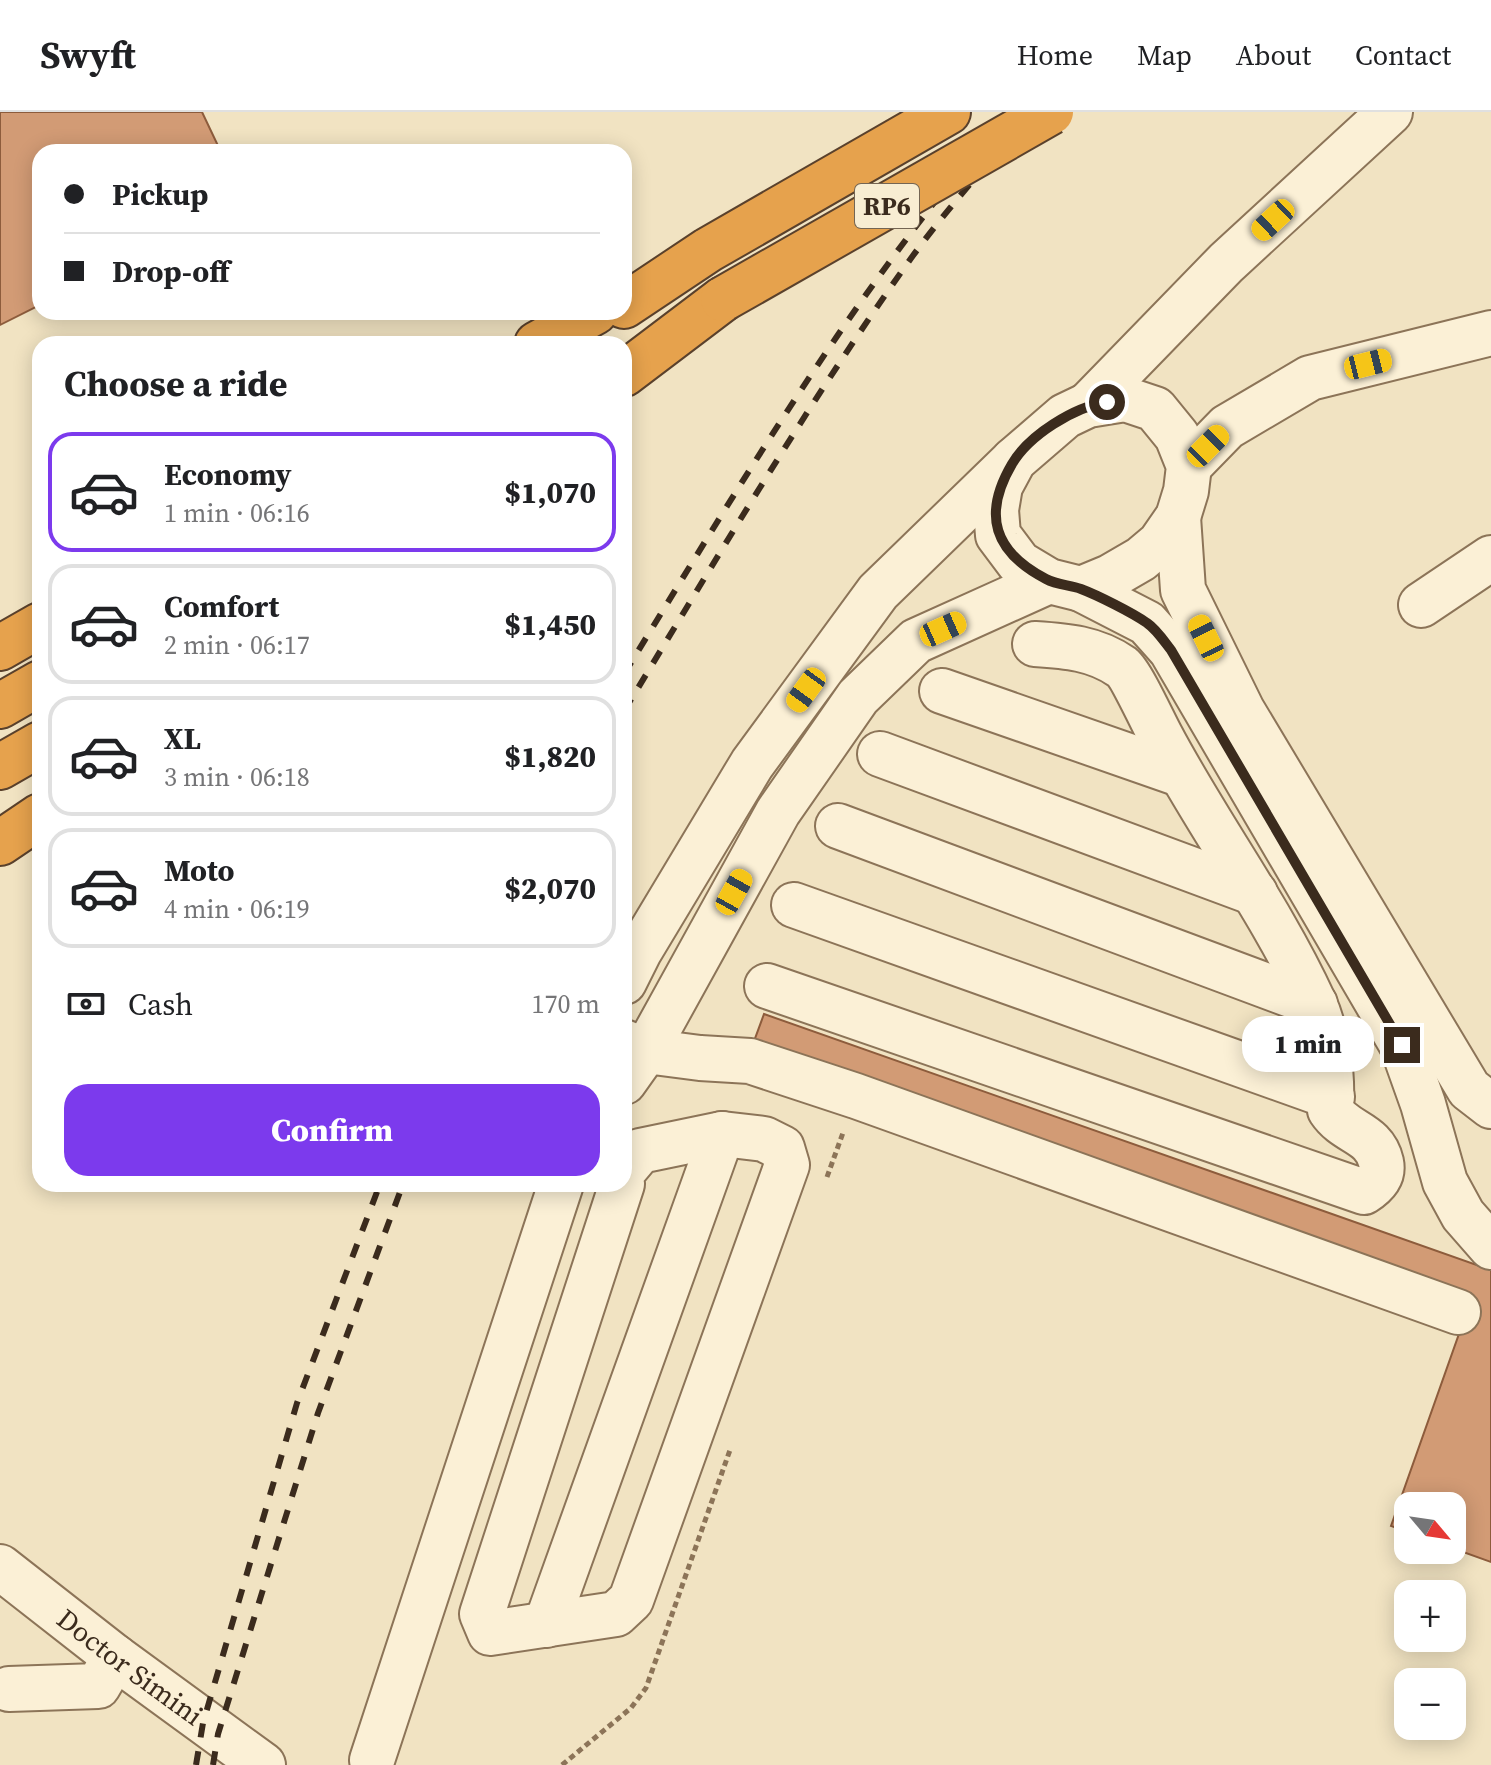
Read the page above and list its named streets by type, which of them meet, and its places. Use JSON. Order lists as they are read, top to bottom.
{
  "streets": {
    "highway": ["RP6"],
    "lane": ["Doctor Simini"]
  },
  "north": "bottom right",
  "page": {
    "header": "Swyft",
    "nav": [
      "Home",
      "Map",
      "About",
      "Contact"
    ],
    "banner": ["Pickup", "Drop-off"],
    "heading": "Choose a ride",
    "list": [
      {
        "name": "Economy",
        "note": "1 min · 06:16",
        "value": "$1,070"
      },
      {
        "name": "Comfort",
        "note": "2 min · 06:17",
        "value": "$1,450"
      },
      {
        "name": "XL",
        "note": "3 min · 06:18",
        "value": "$1,820"
      },
      {
        "name": "Moto",
        "note": "4 min · 06:19",
        "value": "$2,070"
      }
    ],
    "pay": ["Cash", "170 m"],
    "bubble": "1 min",
    "buttons": "Confirm",
    "map_buttons": ["+", "−"]
  }
}
